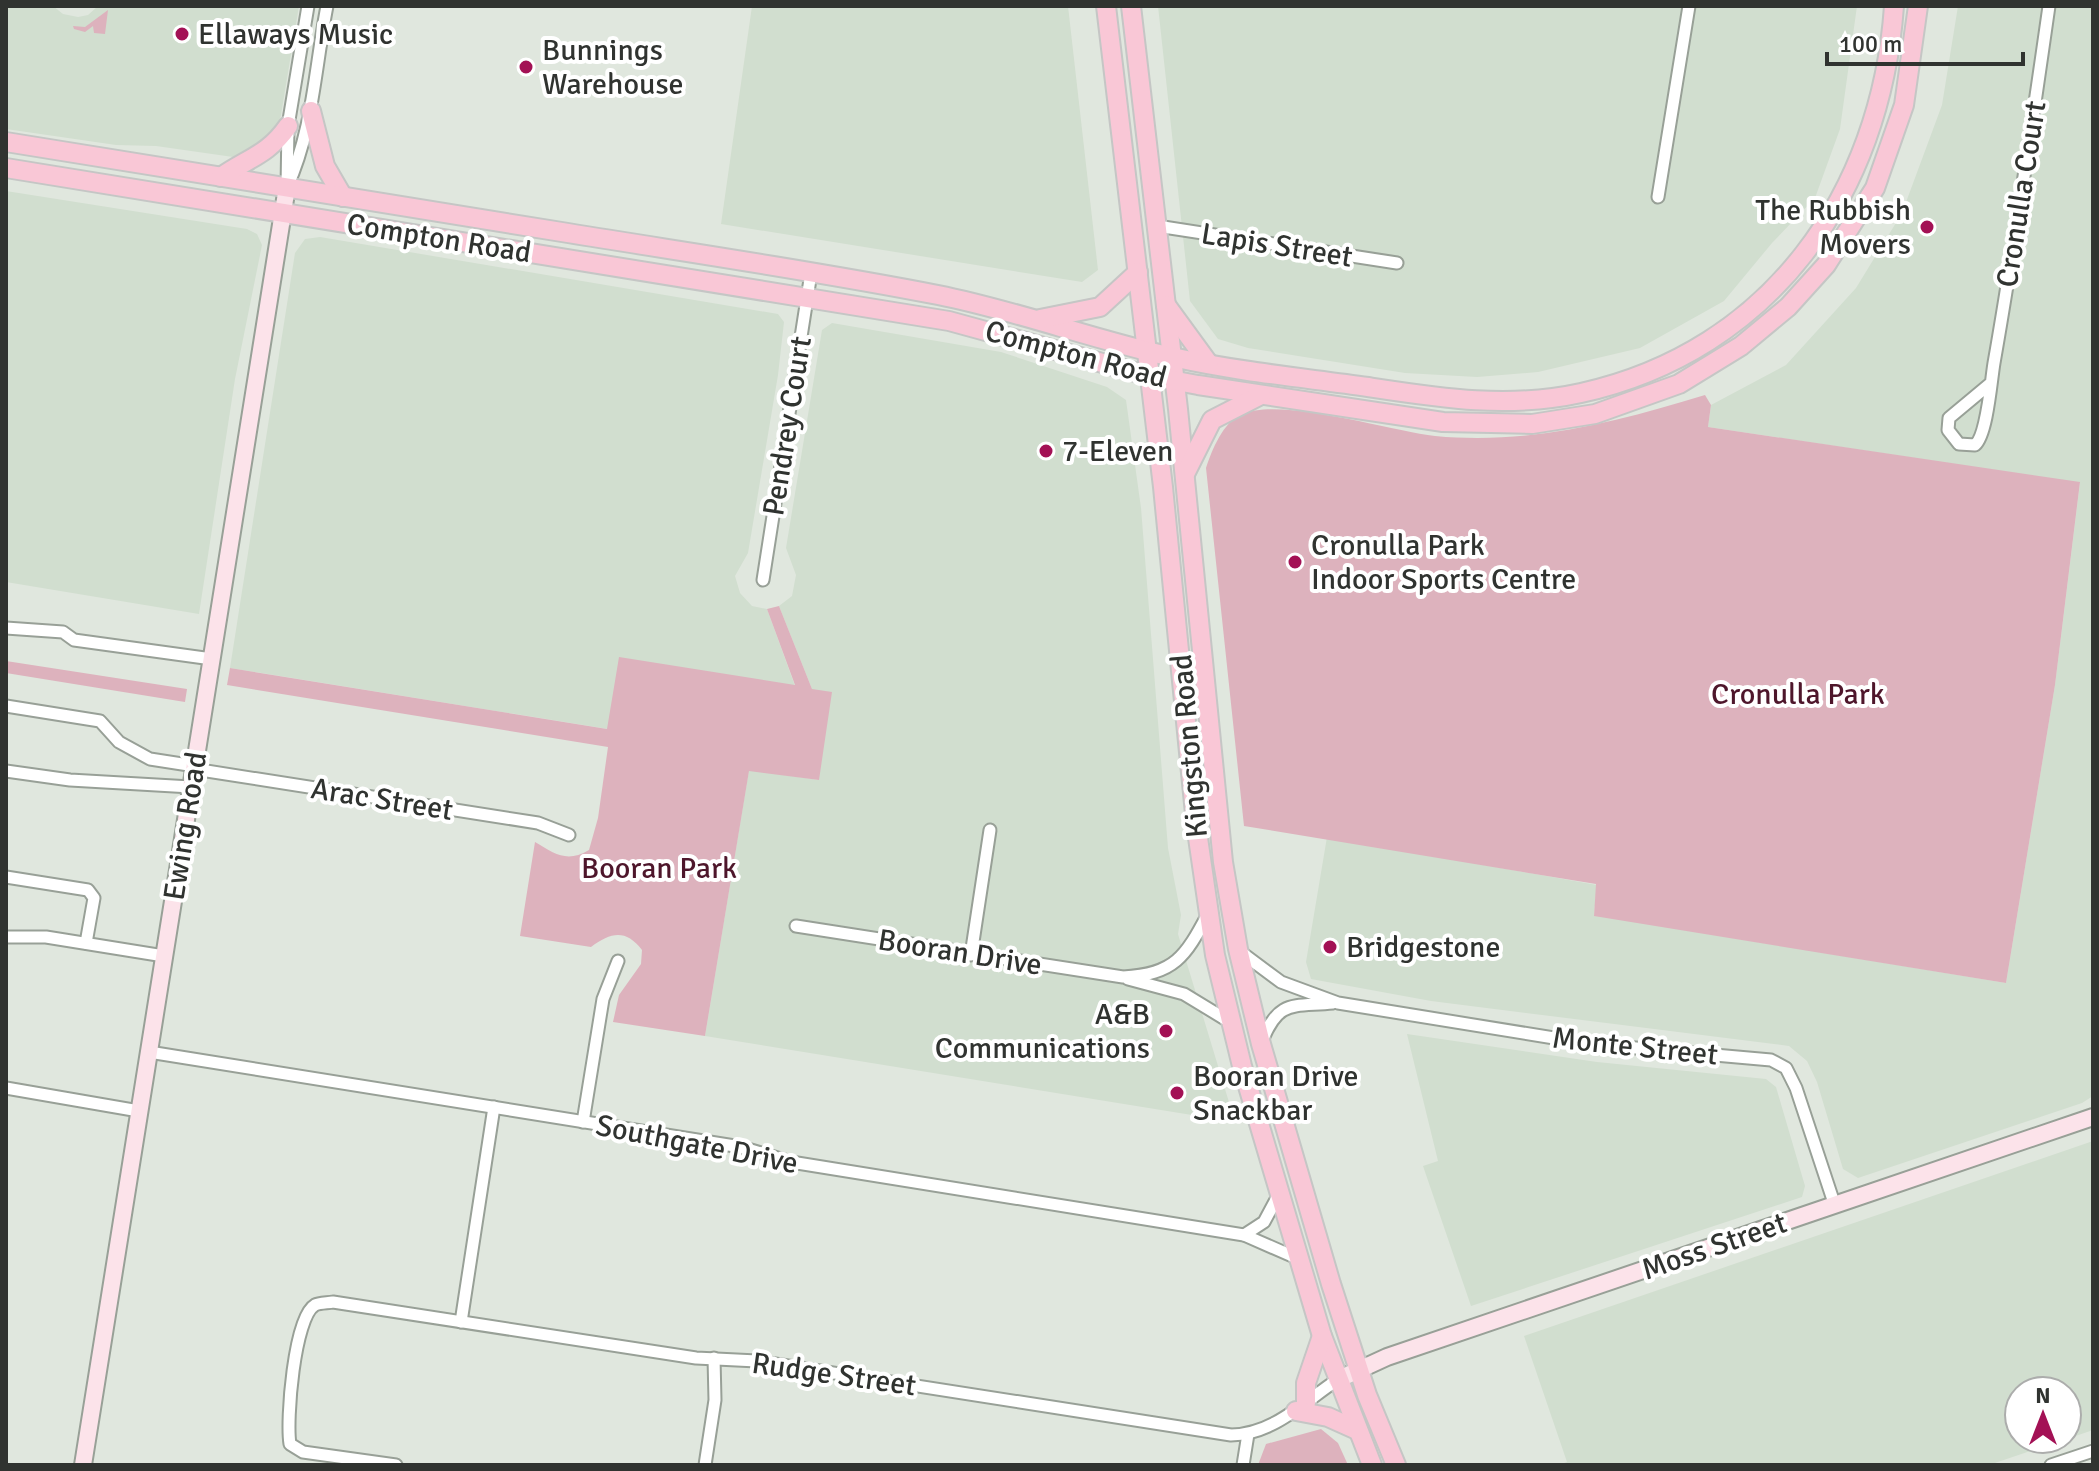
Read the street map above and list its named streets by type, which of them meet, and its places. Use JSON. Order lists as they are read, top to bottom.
{
  "streets": {
    "main road": [
      "Compton Road",
      "Kingston Road",
      "Ewing Road",
      "Moss Street"
    ],
    "street": [
      "Cronulla Court",
      "Lapis Street",
      "Pendrey Court",
      "Arac Street",
      "Booran Drive",
      "Monte Street",
      "Southgate Drive",
      "Rudge Street"
    ]
  },
  "crossings": [
    ["Compton Road", "Pendrey Court"],
    ["Compton Road", "Kingston Road"],
    ["Compton Road", "Ewing Road"],
    ["Lapis Street", "Kingston Road"],
    ["Kingston Road", "Booran Drive"],
    ["Kingston Road", "Monte Street"],
    ["Kingston Road", "Southgate Drive"],
    ["Kingston Road", "Moss Street"],
    ["Kingston Road", "Rudge Street"],
    ["Arac Street", "Ewing Road"],
    ["Ewing Road", "Southgate Drive"],
    ["Monte Street", "Moss Street"],
    ["Moss Street", "Rudge Street"]
  ],
  "parks": ["Cronulla Park", "Booran Park"],
  "places": [
    "Ellaways Music",
    "Bunnings Warehouse",
    "The Rubbish Movers",
    "7-Eleven",
    "Cronulla Park Indoor Sports Centre",
    "Bridgestone",
    "A&B Communications",
    "Booran Drive Snackbar"
  ],
  "scale_bar": "100 m",
  "north": "top"
}
